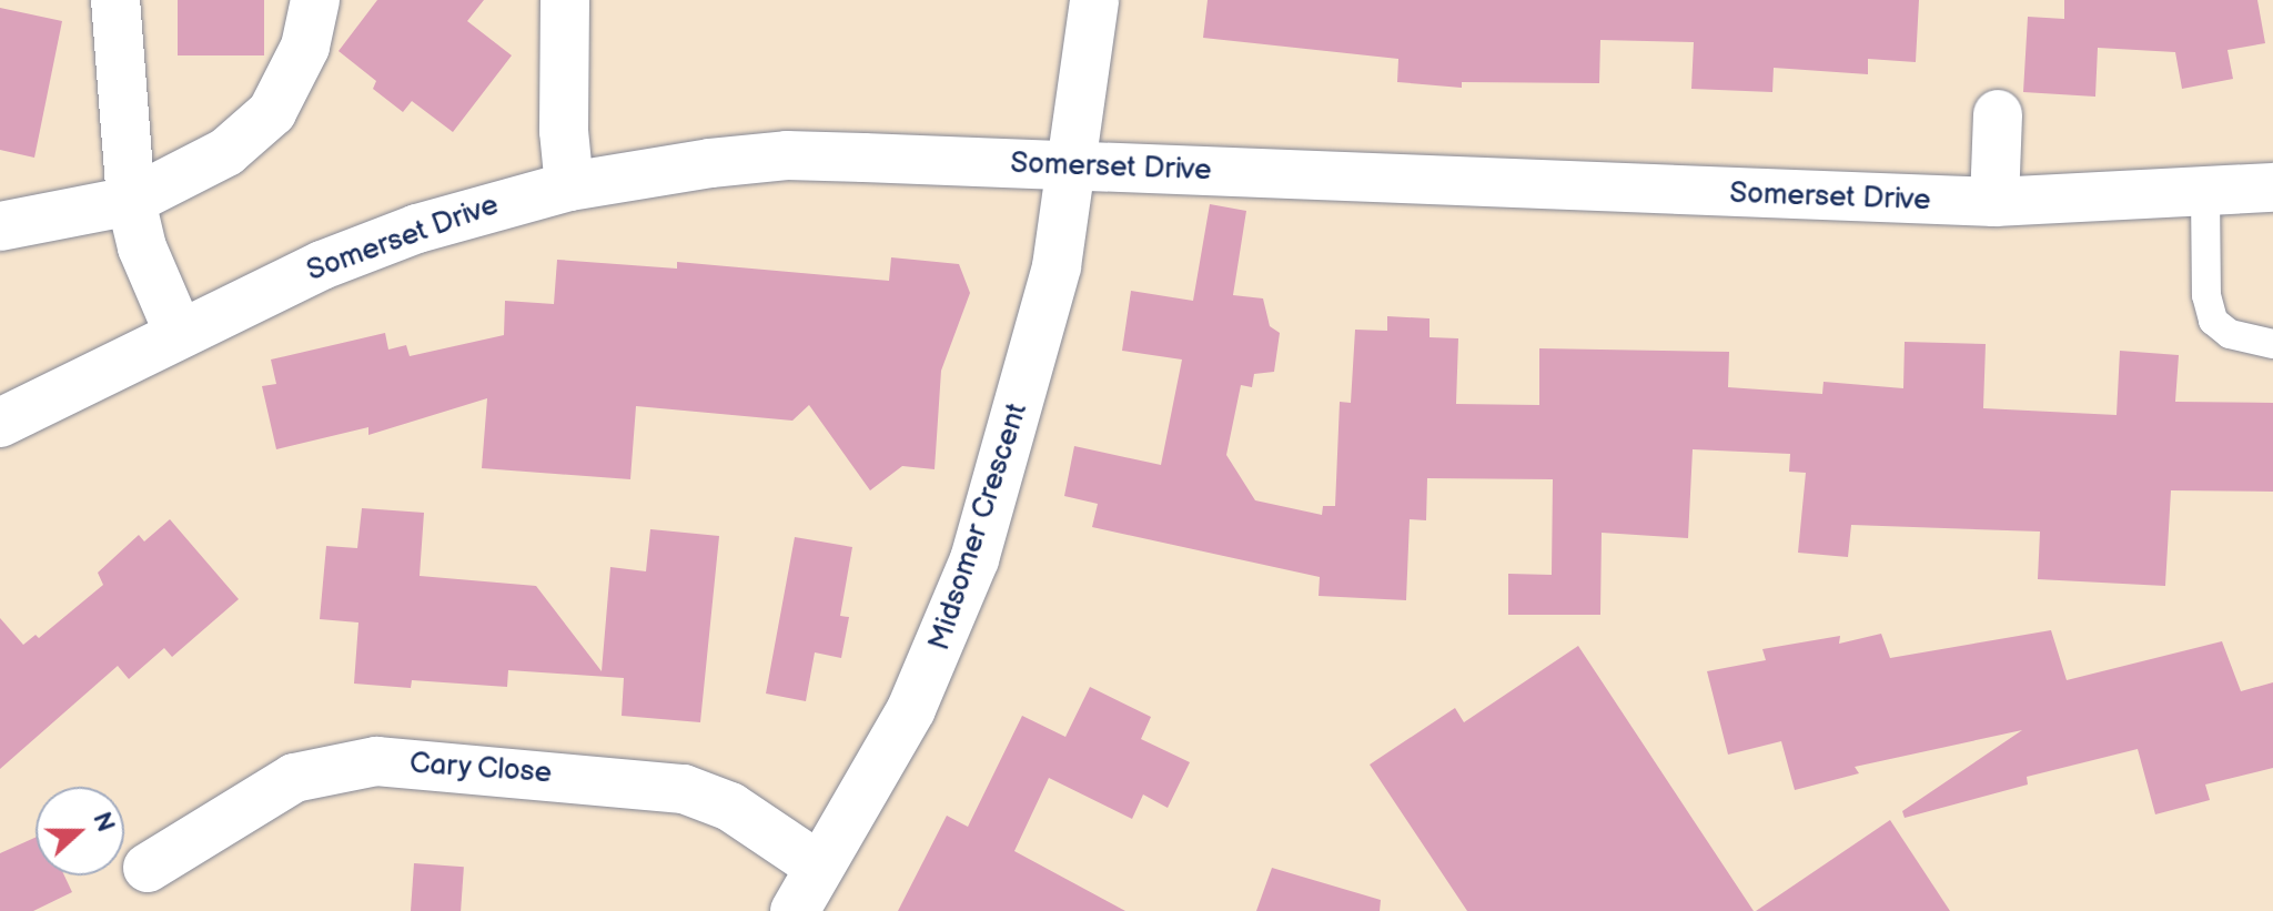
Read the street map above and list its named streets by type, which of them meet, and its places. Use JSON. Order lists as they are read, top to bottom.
{
  "streets": {
    "street": ["Somerset Drive", "Midsomer Crescent", "Cary Close"]
  },
  "crossings": [
    ["Somerset Drive", "Midsomer Crescent"],
    ["Midsomer Crescent", "Cary Close"]
  ],
  "north": "right"
}
